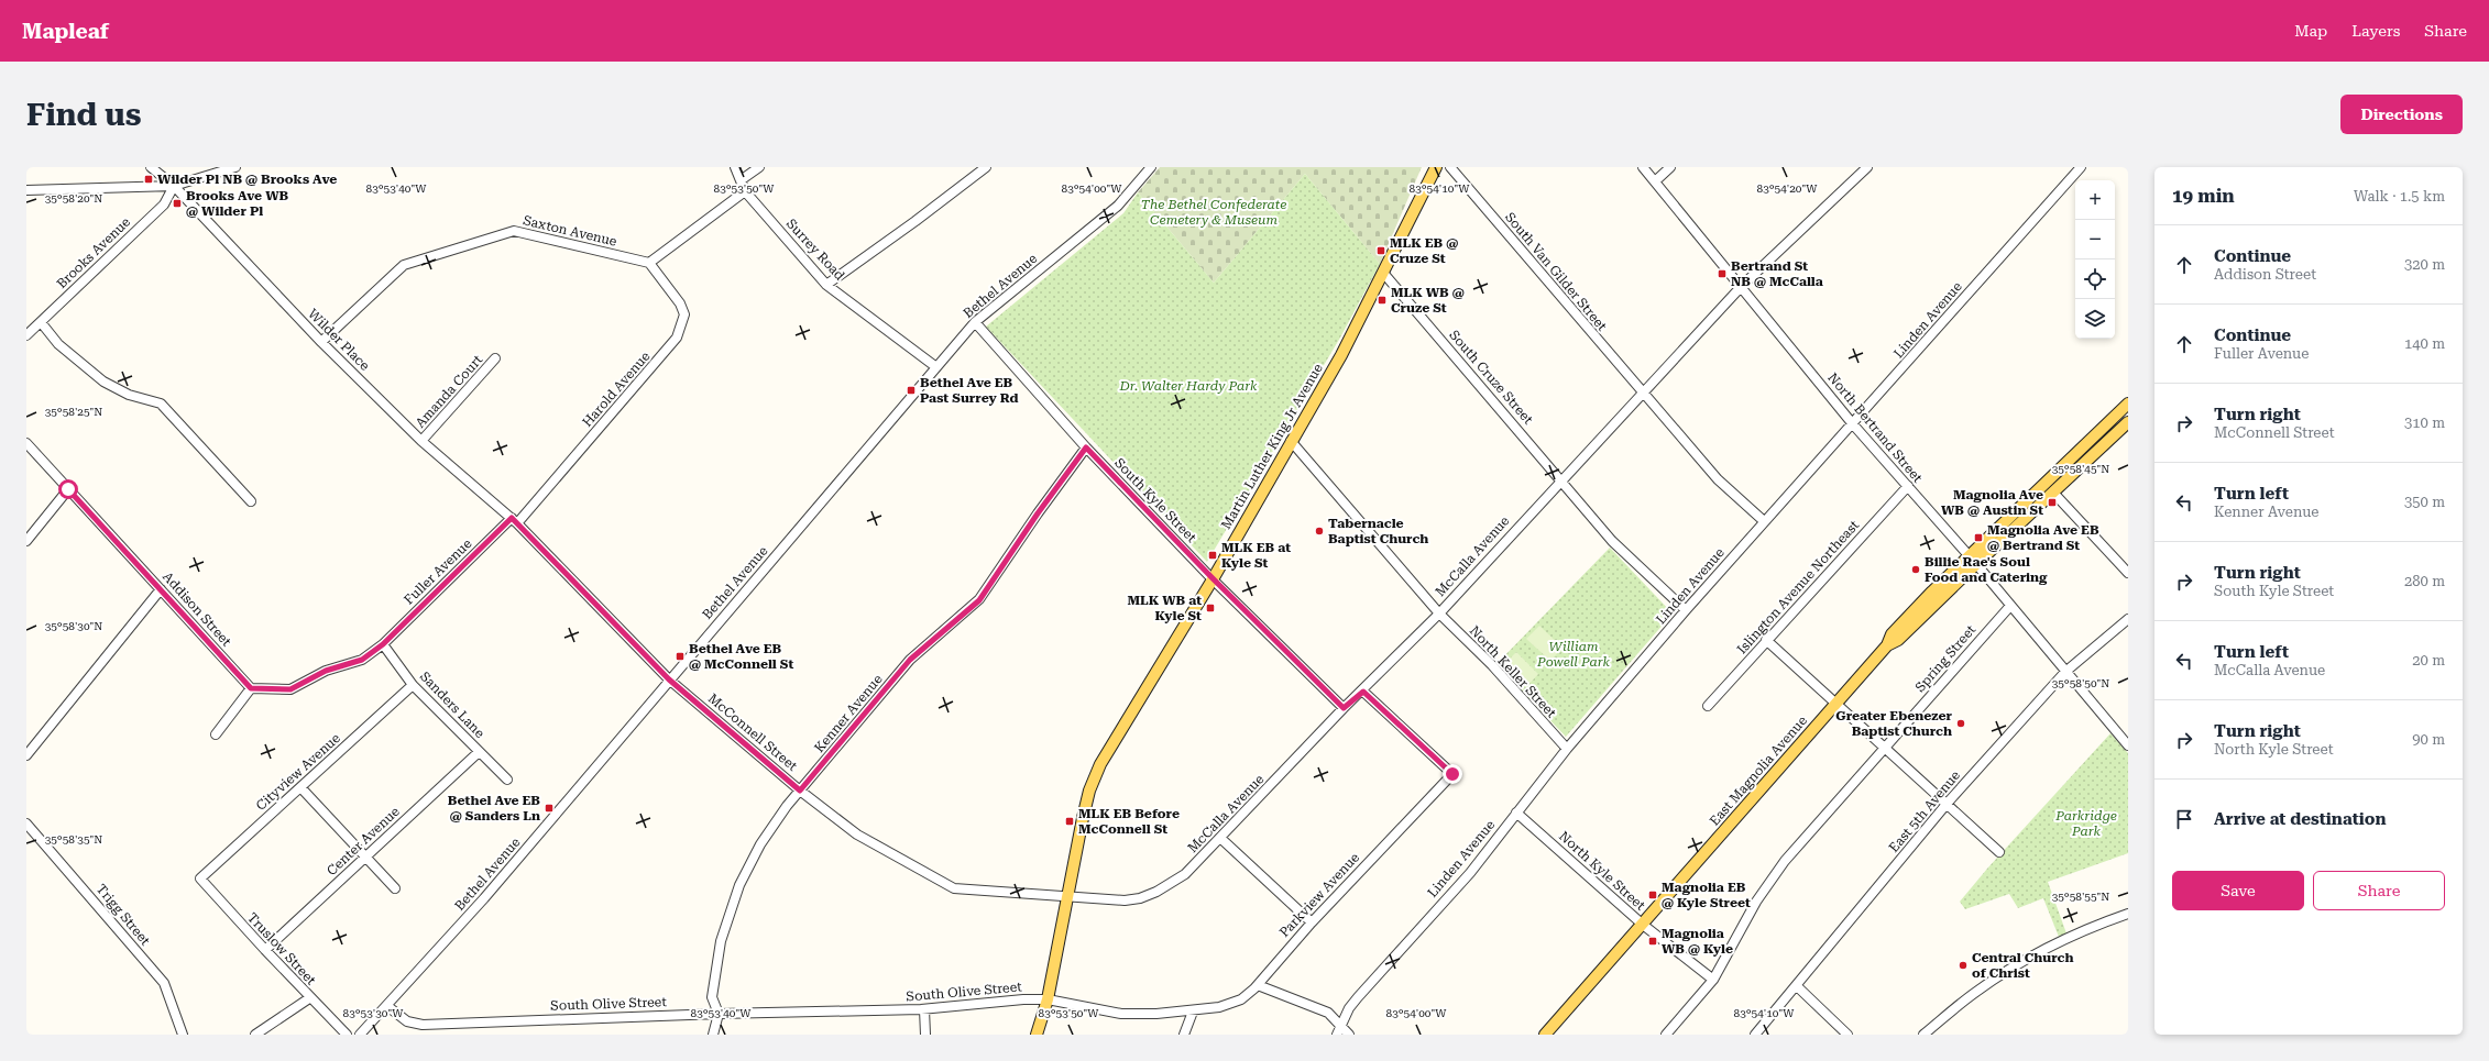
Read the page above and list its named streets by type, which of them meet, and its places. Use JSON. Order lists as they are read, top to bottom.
{
  "streets": {
    "main road": ["Martin Luther King Jr Avenue", "East Magnolia Avenue"],
    "street": [
      "Saxton Avenue",
      "Surrey Road",
      "Brooks Avenue",
      "South Van Gilder Street",
      "Bethel Avenue",
      "Linden Avenue",
      "Wilder Place",
      "South Cruze Street",
      "Harold Avenue",
      "Amanda Court",
      "North Bertrand Street",
      "South Kyle Street",
      "McCalla Avenue",
      "Fuller Avenue",
      "Islington Avenue Northeast",
      "Addison Street",
      "Spring Street",
      "North Keller Street",
      "Sanders Lane",
      "Kenner Avenue",
      "McConnell Street",
      "Cityview Avenue",
      "East 5th Avenue",
      "Center Avenue",
      "North Kyle Street",
      "Parkview Avenue",
      "Trigg Street",
      "Truslow Street",
      "South Olive Street"
    ]
  },
  "crossings": [
    ["Saxton Avenue", "Wilder Place"],
    ["Saxton Avenue", "Harold Avenue"],
    ["Surrey Road", "Bethel Avenue"],
    ["Brooks Avenue", "Wilder Place"],
    ["South Van Gilder Street", "Linden Avenue"],
    ["South Van Gilder Street", "McCalla Avenue"],
    ["Bethel Avenue", "South Kyle Street"],
    ["Bethel Avenue", "McConnell Street"],
    ["Bethel Avenue", "South Olive Street"],
    ["Linden Avenue", "South Cruze Street"],
    ["Linden Avenue", "North Bertrand Street"],
    ["Linden Avenue", "North Keller Street"],
    ["Linden Avenue", "North Kyle Street"],
    ["Wilder Place", "Harold Avenue"],
    ["Wilder Place", "Amanda Court"],
    ["Wilder Place", "Fuller Avenue"],
    ["Wilder Place", "McConnell Street"],
    ["South Cruze Street", "Martin Luther King Jr Avenue"],
    ["South Cruze Street", "McCalla Avenue"],
    ["Harold Avenue", "Fuller Avenue"],
    ["Harold Avenue", "McConnell Street"],
    ["North Bertrand Street", "McCalla Avenue"],
    ["North Bertrand Street", "Islington Avenue Northeast"],
    ["North Bertrand Street", "Spring Street"],
    ["North Bertrand Street", "East Magnolia Avenue"],
    ["North Bertrand Street", "East 5th Avenue"],
    ["Martin Luther King Jr Avenue", "South Kyle Street"],
    ["Martin Luther King Jr Avenue", "McCalla Avenue"],
    ["Martin Luther King Jr Avenue", "North Keller Street"],
    ["Martin Luther King Jr Avenue", "McConnell Street"],
    ["Martin Luther King Jr Avenue", "Parkview Avenue"],
    ["Martin Luther King Jr Avenue", "South Olive Street"],
    ["South Kyle Street", "McCalla Avenue"],
    ["South Kyle Street", "Kenner Avenue"],
    ["McCalla Avenue", "North Keller Street"],
    ["McCalla Avenue", "McConnell Street"],
    ["McCalla Avenue", "Parkview Avenue"],
    ["Fuller Avenue", "Sanders Lane"],
    ["Fuller Avenue", "McConnell Street"],
    ["Spring Street", "North Kyle Street"],
    ["Sanders Lane", "Cityview Avenue"],
    ["Sanders Lane", "Center Avenue"],
    ["Kenner Avenue", "McConnell Street"],
    ["Kenner Avenue", "South Olive Street"],
    ["East Magnolia Avenue", "North Kyle Street"],
    ["Cityview Avenue", "Truslow Street"],
    ["Center Avenue", "Truslow Street"],
    ["Parkview Avenue", "South Olive Street"]
  ],
  "parks": [
    "The Bethel Confederate Cemetery & Museum",
    "Dr. Walter Hardy Park",
    "William Powell Park",
    "Parkridge Park"
  ],
  "places": {
    "transit": [
      "Wilder Pl NB @ Brooks Ave",
      "Brooks Ave WB @ Wilder Pl",
      "MLK EB @ Cruze St",
      "Bertrand St NB @ McCalla",
      "MLK WB @ Cruze St",
      "Bethel Ave EB Past Surrey Rd",
      "Magnolia Ave WB @ Austin St",
      "Magnolia Ave EB @ Bertrand St",
      "MLK EB at Kyle St",
      "MLK WB at Kyle St",
      "Bethel Ave EB @ McConnell St",
      "Bethel Ave EB @ Sanders Ln",
      "MLK EB Before McConnell St",
      "Magnolia EB @ Kyle Street",
      "Magnolia WB @ Kyle"
    ],
    "other": [
      "Tabernacle Baptist Church",
      "Billie Rae's Soul Food and Catering",
      "Greater Ebenezer Baptist Church",
      "Central Church of Christ"
    ]
  },
  "page": {
    "header": "Mapleaf",
    "nav": ["Map", "Layers", "Share"],
    "buttons": [
      "Directions",
      ["Save", "Share"]
    ],
    "title": "Find us",
    "heading": ["19 min", "Walk · 1.5 km"],
    "map_buttons": ["+", "−"],
    "list": [
      ["Continue", "Addison Street", "320 m"],
      ["Continue", "Fuller Avenue", "140 m"],
      ["Turn right", "McConnell Street", "310 m"],
      ["Turn left", "Kenner Avenue", "350 m"],
      ["Turn right", "South Kyle Street", "280 m"],
      ["Turn left", "McCalla Avenue", "20 m"],
      ["Turn right", "North Kyle Street", "90 m"],
      "Arrive at destination"
    ]
  },
  "coordinates": [
    "83°53'40\"W",
    "83°53'50\"W",
    "83°54'00\"W",
    "83°54'10\"W",
    "83°54'20\"W",
    "35°58'20\"N",
    "35°58'25\"N",
    "35°58'45\"N",
    "35°58'30\"N",
    "35°58'50\"N",
    "35°58'35\"N",
    "35°58'55\"N",
    "83°53'30\"W"
  ]
}
